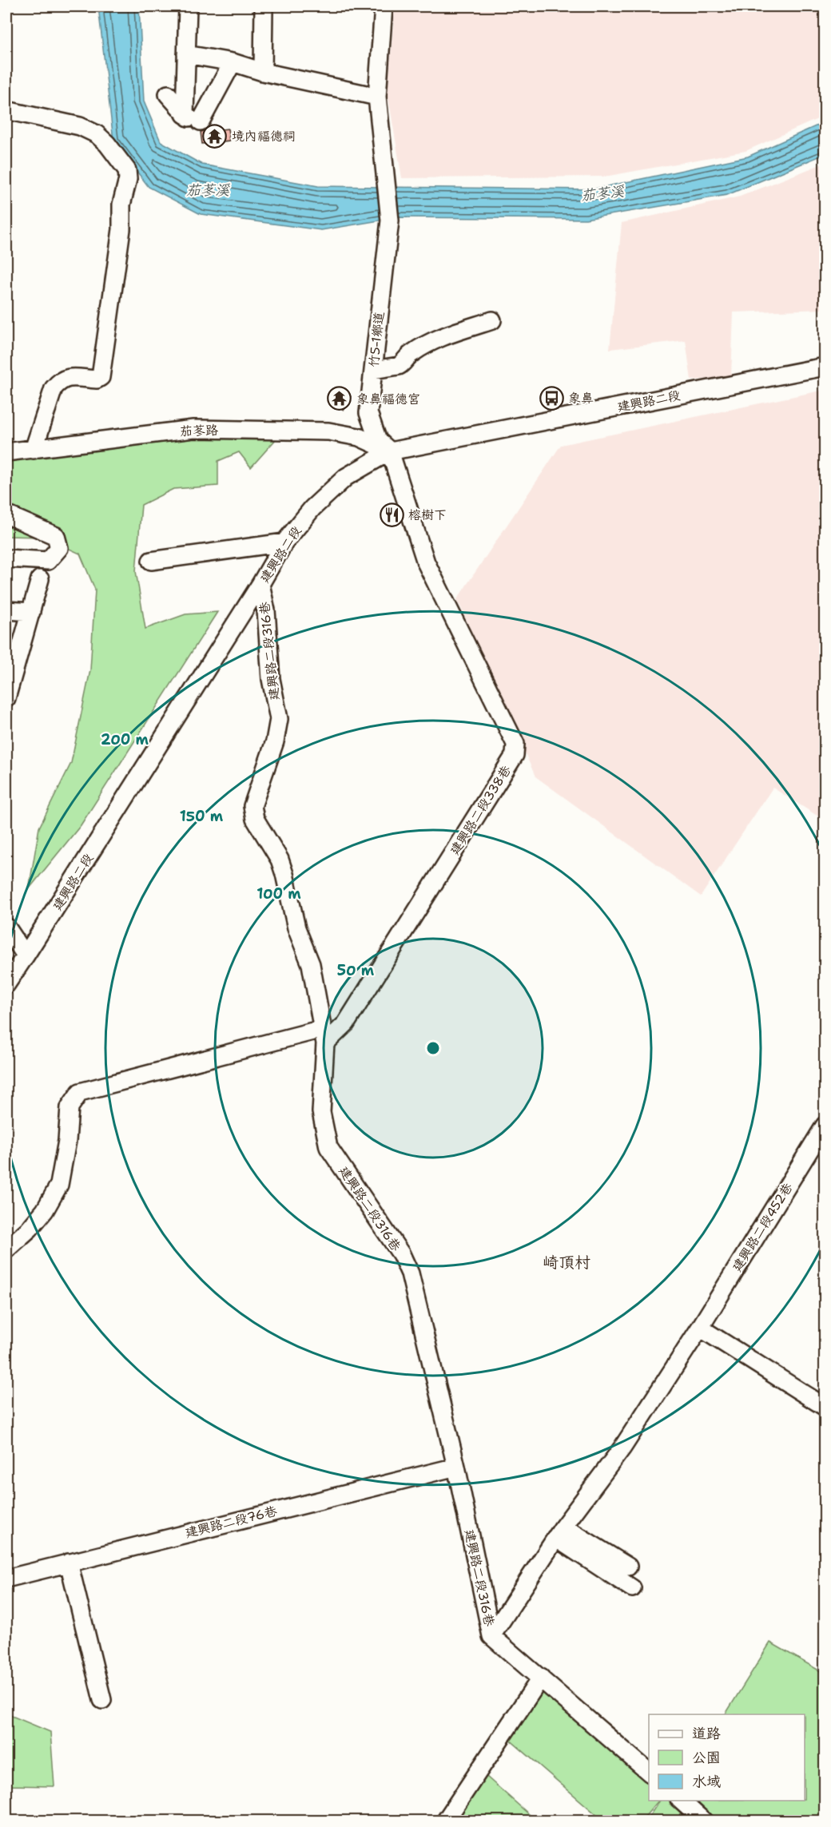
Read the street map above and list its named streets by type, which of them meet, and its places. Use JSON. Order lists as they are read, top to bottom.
{
  "streets": {
    "street": [
      "竹5-1鄉道",
      "建興路二段",
      "茄苳路",
      "建興路二段316巷",
      "建興路二段338巷",
      "建興路二段452巷",
      "建興路二段76巷"
    ]
  },
  "crossings": [
    ["竹5-1鄉道", "建興路二段"],
    ["竹5-1鄉道", "茄苳路"],
    ["竹5-1鄉道", "建興路二段338巷"],
    ["建興路二段", "茄苳路"],
    ["建興路二段", "建興路二段316巷"],
    ["建興路二段", "建興路二段338巷"],
    ["茄苳路", "建興路二段338巷"],
    ["建興路二段316巷", "建興路二段338巷"],
    ["建興路二段316巷", "建興路二段452巷"],
    ["建興路二段316巷", "建興路二段76巷"]
  ],
  "districts": ["崎頂村"],
  "water": ["茄苳溪"],
  "places": {
    "temple": ["境內福德祠", "象鼻福德宮"],
    "bus stop": ["象鼻"],
    "restaurant": ["榕樹下"]
  },
  "legend": ["道路", "公園", "水域"],
  "rings": [
    "200 m",
    "150 m",
    "100 m",
    "50 m"
  ]
}
